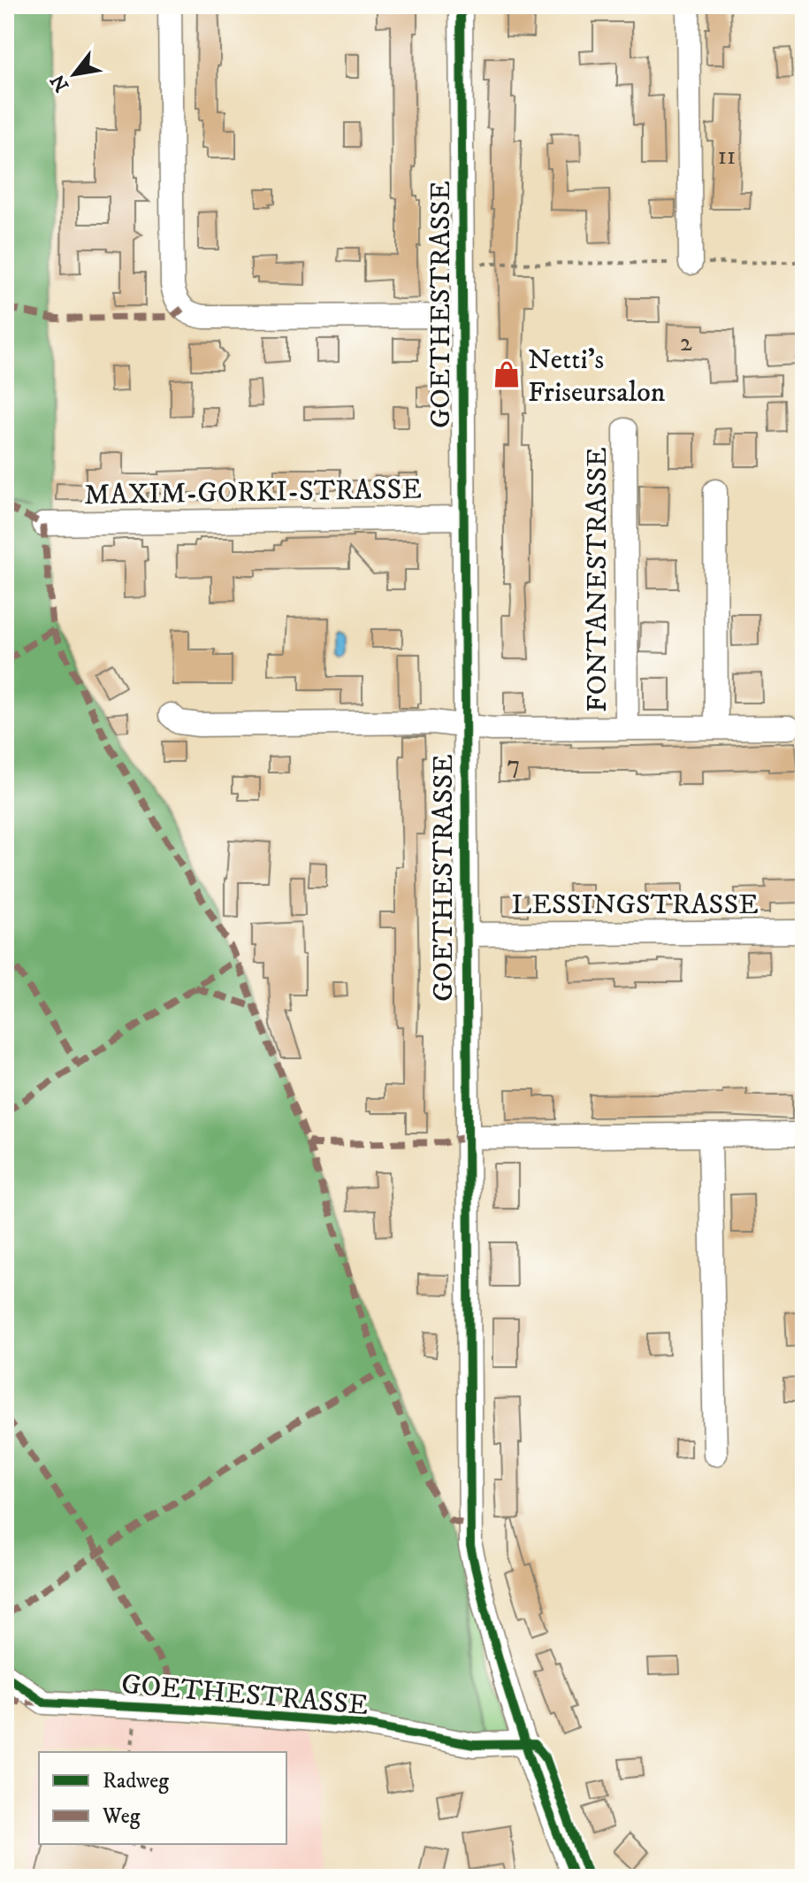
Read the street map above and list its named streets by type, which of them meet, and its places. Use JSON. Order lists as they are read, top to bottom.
{
  "streets": {
    "street": [
      "GOETHESTRASSE",
      "MAXIM-GORKI-STRASSE",
      "FONTANESTRASSE",
      "LESSINGSTRASSE"
    ]
  },
  "crossings": [
    ["GOETHESTRASSE", "MAXIM-GORKI-STRASSE"],
    ["GOETHESTRASSE", "FONTANESTRASSE"],
    ["GOETHESTRASSE", "LESSINGSTRASSE"]
  ],
  "places": {
    "shop": ["Netti's Friseursalon"]
  },
  "house_numbers": ["11", "2", "7"],
  "legend": ["Radweg", "Weg"],
  "north": "bottom left"
}
